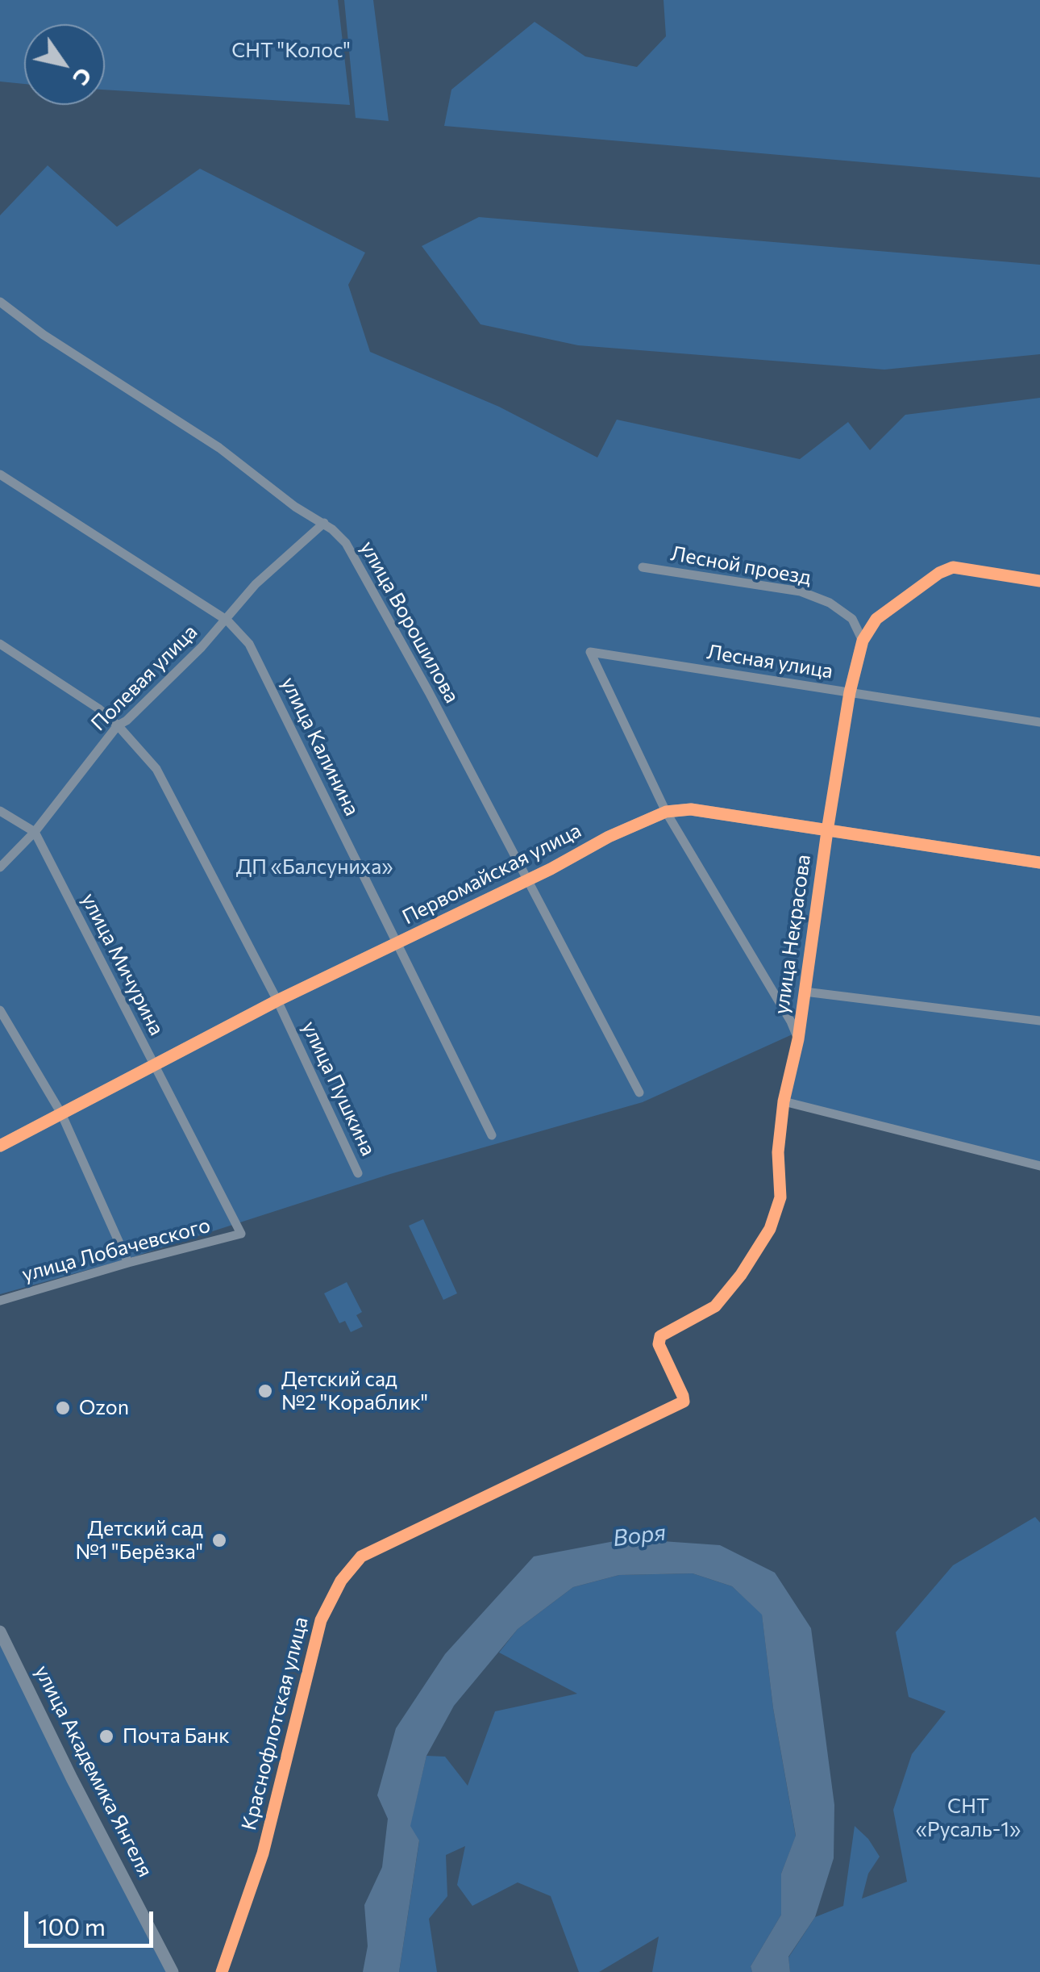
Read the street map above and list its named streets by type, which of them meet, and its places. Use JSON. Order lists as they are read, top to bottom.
{
  "streets": {
    "street": [
      "Лесной проезд",
      "улица Ворошилова",
      "Лесная улица",
      "Полевая улица",
      "улица Калинина",
      "Первомайская улица",
      "улица Некрасова",
      "улица Мичурина",
      "улица Пушкина",
      "улица Лобачевского",
      "Краснофлотская улица",
      "улица Академика Янгеля"
    ]
  },
  "crossings": [
    ["Лесной проезд", "улица Некрасова"],
    ["улица Ворошилова", "Полевая улица"],
    ["улица Ворошилова", "Первомайская улица"],
    ["Лесная улица", "Первомайская улица"],
    ["Лесная улица", "улица Некрасова"],
    ["Полевая улица", "улица Калинина"],
    ["Полевая улица", "улица Мичурина"],
    ["Полевая улица", "улица Пушкина"],
    ["улица Калинина", "Первомайская улица"],
    ["Первомайская улица", "улица Некрасова"],
    ["Первомайская улица", "улица Мичурина"],
    ["Первомайская улица", "улица Пушкина"],
    ["улица Некрасова", "Краснофлотская улица"],
    ["улица Мичурина", "улица Лобачевского"]
  ],
  "water": ["Воря"],
  "parks": ["СНТ \"Колос\"", "ДП «Балсуниха»", "СНТ «Русаль-1»"],
  "places": [
    "Детский сад №2 \"Кораблик\"",
    "Ozon",
    "Детский сад №1 \"Берёзка\"",
    "Почта Банк"
  ],
  "scale_bar": "100 m",
  "north": "bottom right"
}
